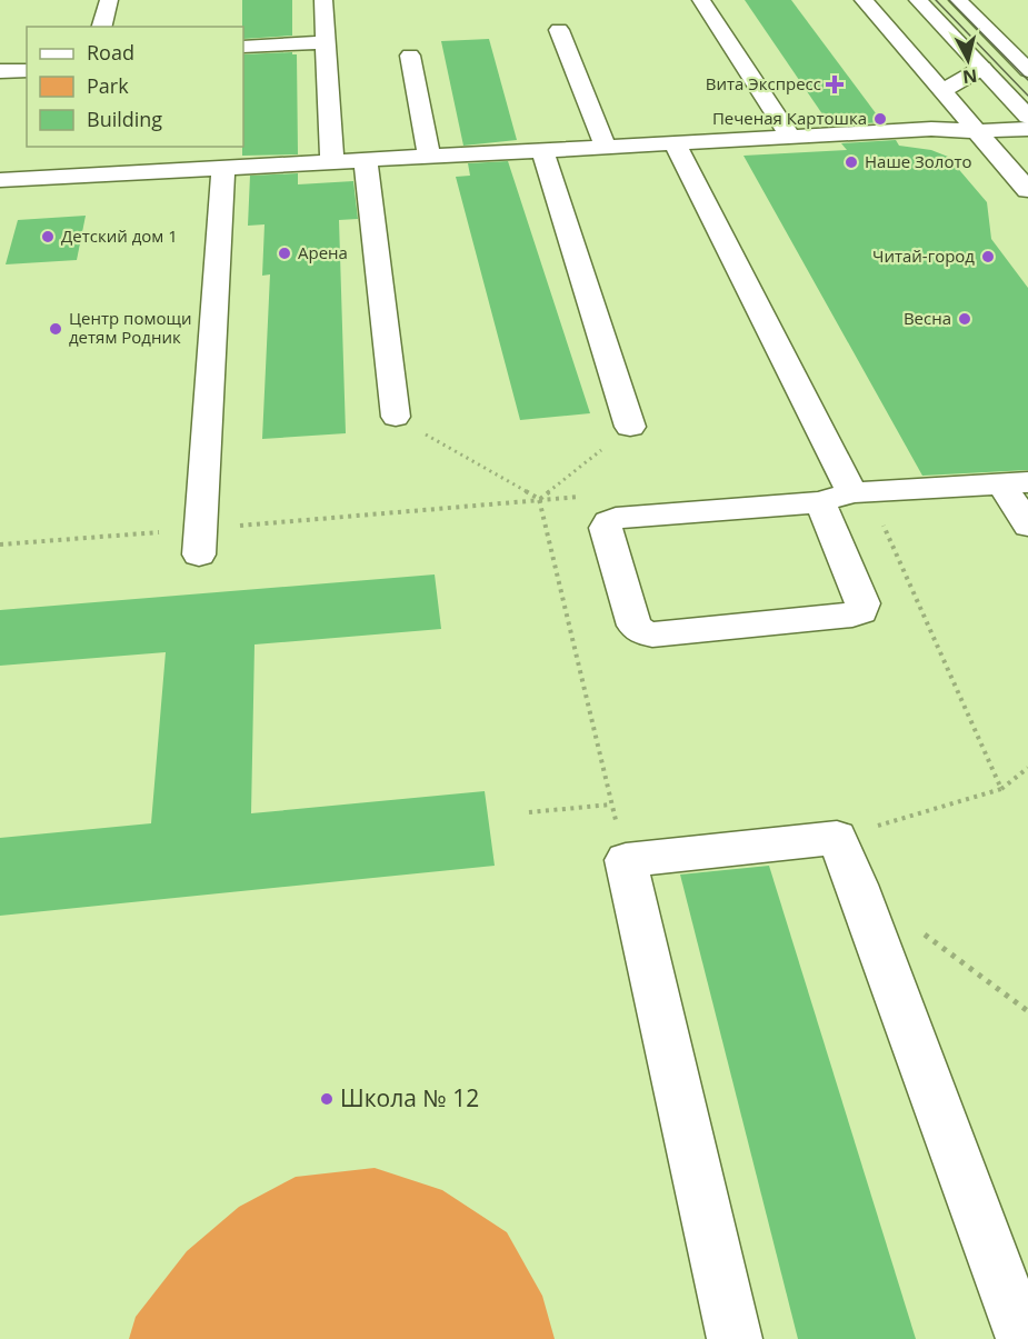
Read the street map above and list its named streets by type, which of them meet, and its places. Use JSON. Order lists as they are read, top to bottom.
{
  "places": {
    "health": ["Вита Экспресс"],
    "other": [
      "Печеная Картошка",
      "Наше Золото",
      "Детский дом 1",
      "Арена",
      "Читай-город",
      "Весна",
      "Центр помощи детям Родник",
      "Школа № 12"
    ]
  },
  "legend": ["Road", "Park", "Building"],
  "north": "bottom"
}
